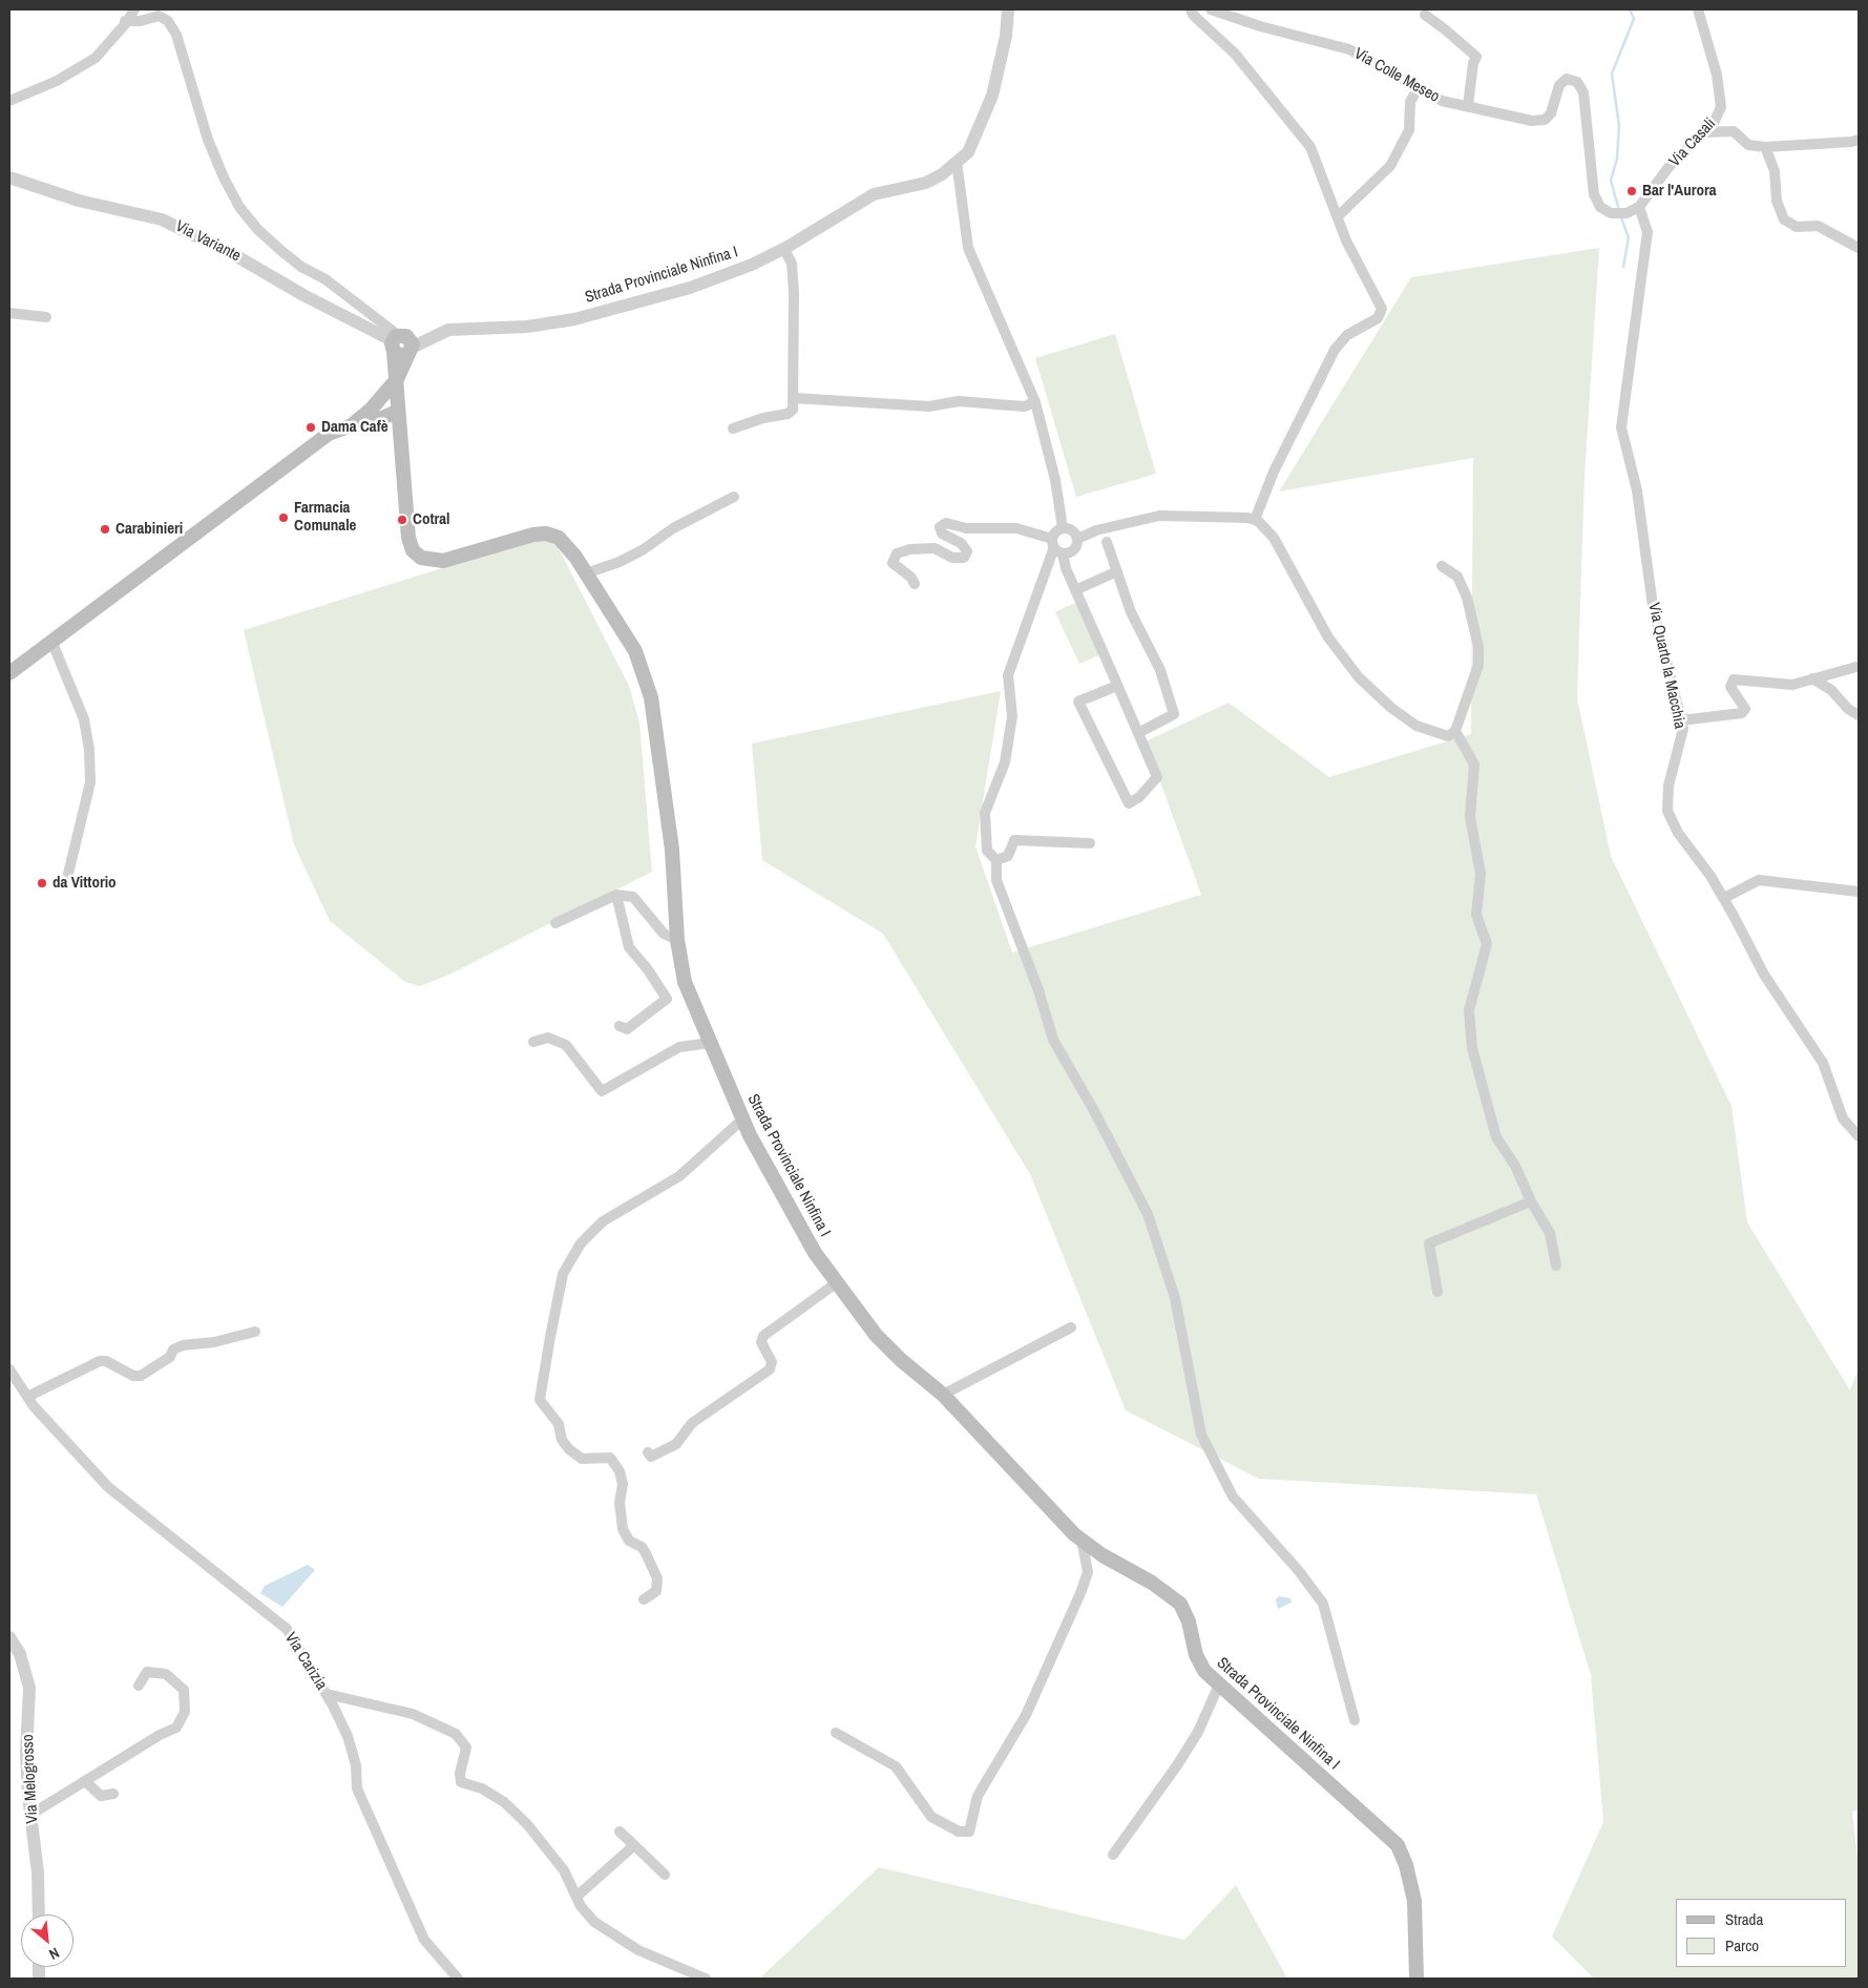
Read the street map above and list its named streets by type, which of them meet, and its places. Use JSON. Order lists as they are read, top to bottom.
{
  "streets": {
    "main road": ["Strada Provinciale Ninfina I"],
    "street": [
      "Via Colle Meseo",
      "Via Casali",
      "Via Variante",
      "Via Quarto la Macchia",
      "Via Carizia",
      "Via Melogrosso"
    ]
  },
  "crossings": [
    ["Via Colle Meseo", "Via Casali"],
    ["Via Colle Meseo", "Via Quarto la Macchia"],
    ["Via Casali", "Via Quarto la Macchia"],
    ["Via Variante", "Strada Provinciale Ninfina I"]
  ],
  "places": [
    "Bar l'Aurora",
    "Dama Cafè",
    "Farmacia Comunale",
    "Cotral",
    "Carabinieri",
    "da Vittorio"
  ],
  "legend": ["Strada", "Parco"],
  "north": "bottom right"
}
